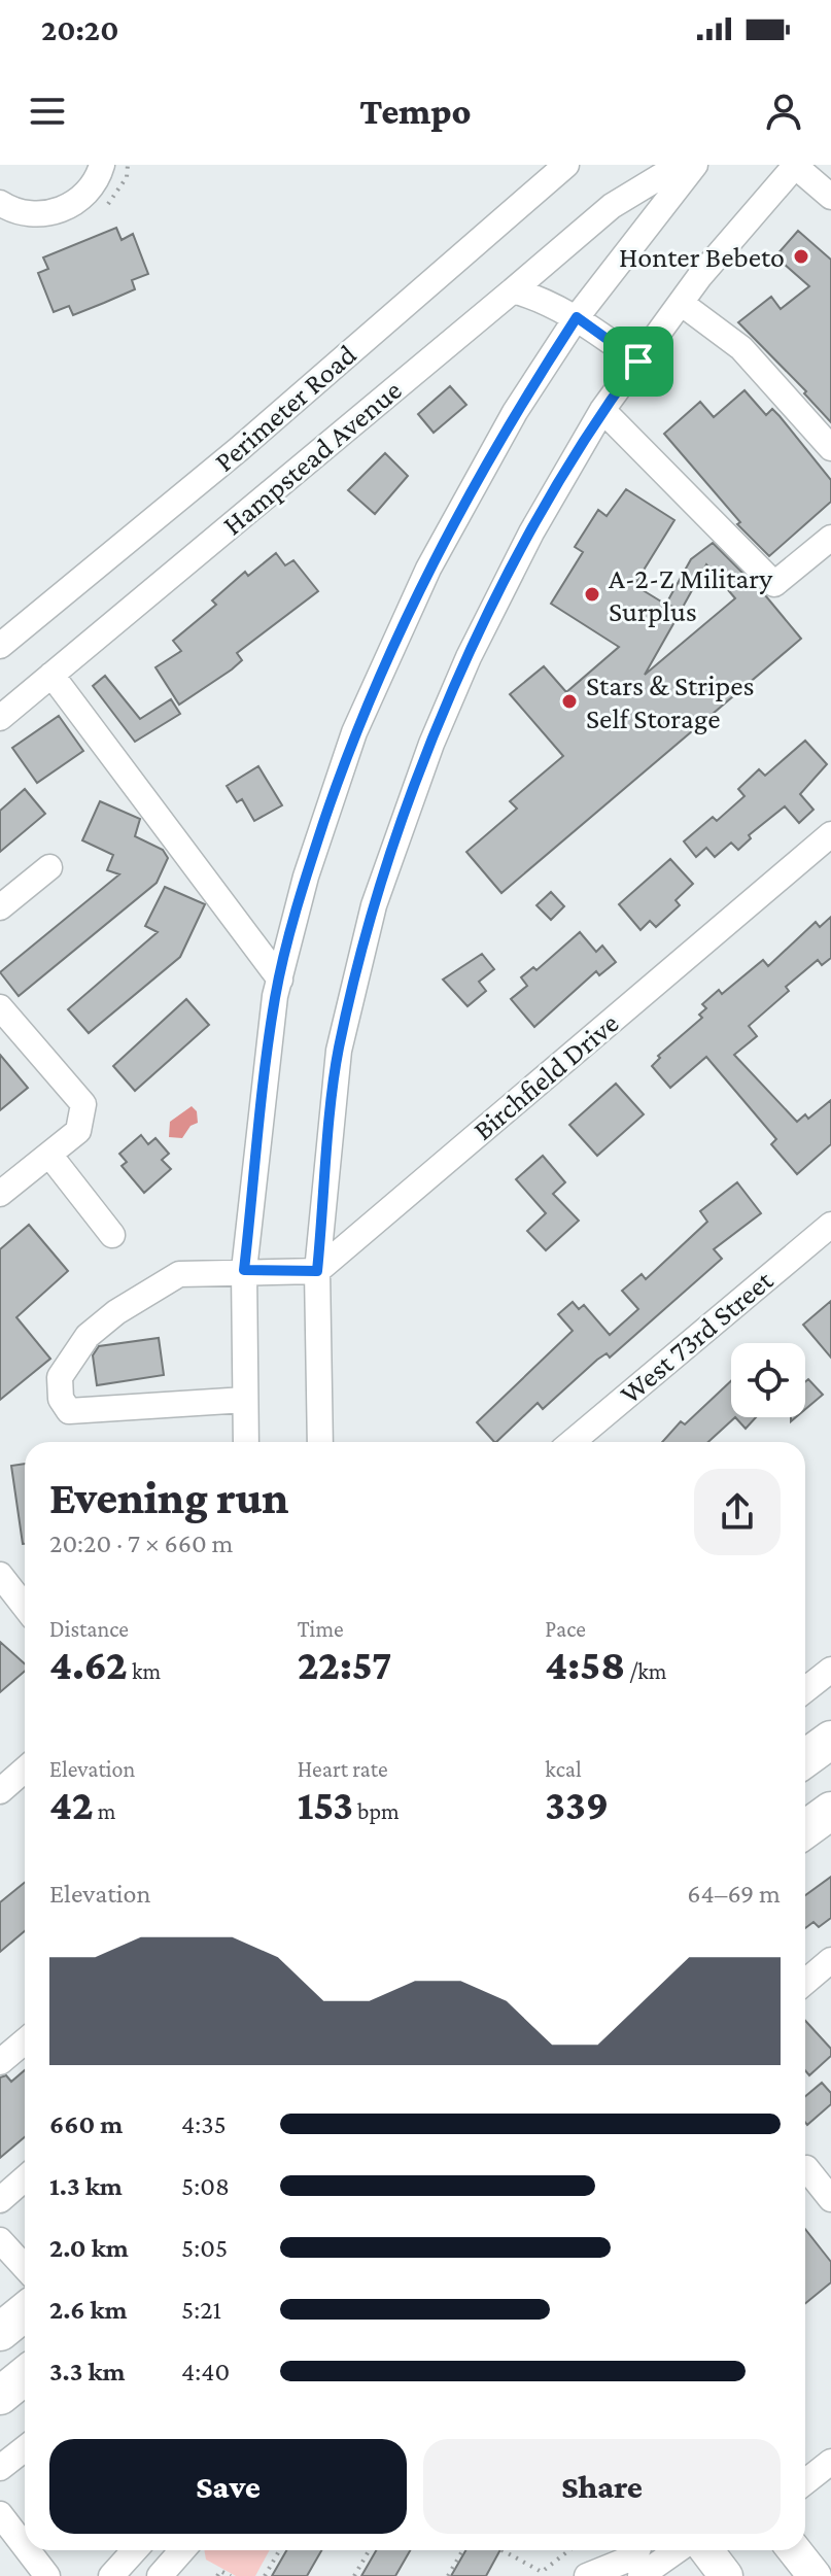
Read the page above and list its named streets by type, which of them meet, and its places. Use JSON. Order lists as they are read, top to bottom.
{
  "streets": {
    "street": [
      "Perimeter Road",
      "Hampstead Avenue",
      "Birchfield Drive",
      "West 73rd Street"
    ]
  },
  "places": ["Honter Bebeto", "A-2-Z Military Surplus", "Stars & Stripes Self Storage"],
  "page": {
    "status": "20:20",
    "header": "Tempo",
    "heading": ["Evening run", "20:20 · 7 × 660 m"],
    "stats": [
      ["Distance", "4.62 km"],
      ["Time", "22:57"],
      ["Pace", "4:58 /km"],
      ["Elevation", "42 m"],
      ["Heart rate", "153 bpm"],
      ["kcal", "339"]
    ],
    "chart": ["Elevation", "64–69 m"],
    "list": [
      {
        "name": "660 m",
        "note": "4:35"
      },
      {
        "name": "1.3 km",
        "note": "5:08"
      },
      {
        "name": "2.0 km",
        "note": "5:05"
      },
      {
        "name": "2.6 km",
        "note": "5:21"
      },
      {
        "name": "3.3 km",
        "note": "4:40"
      }
    ],
    "buttons": ["Save", "Share"]
  }
}
